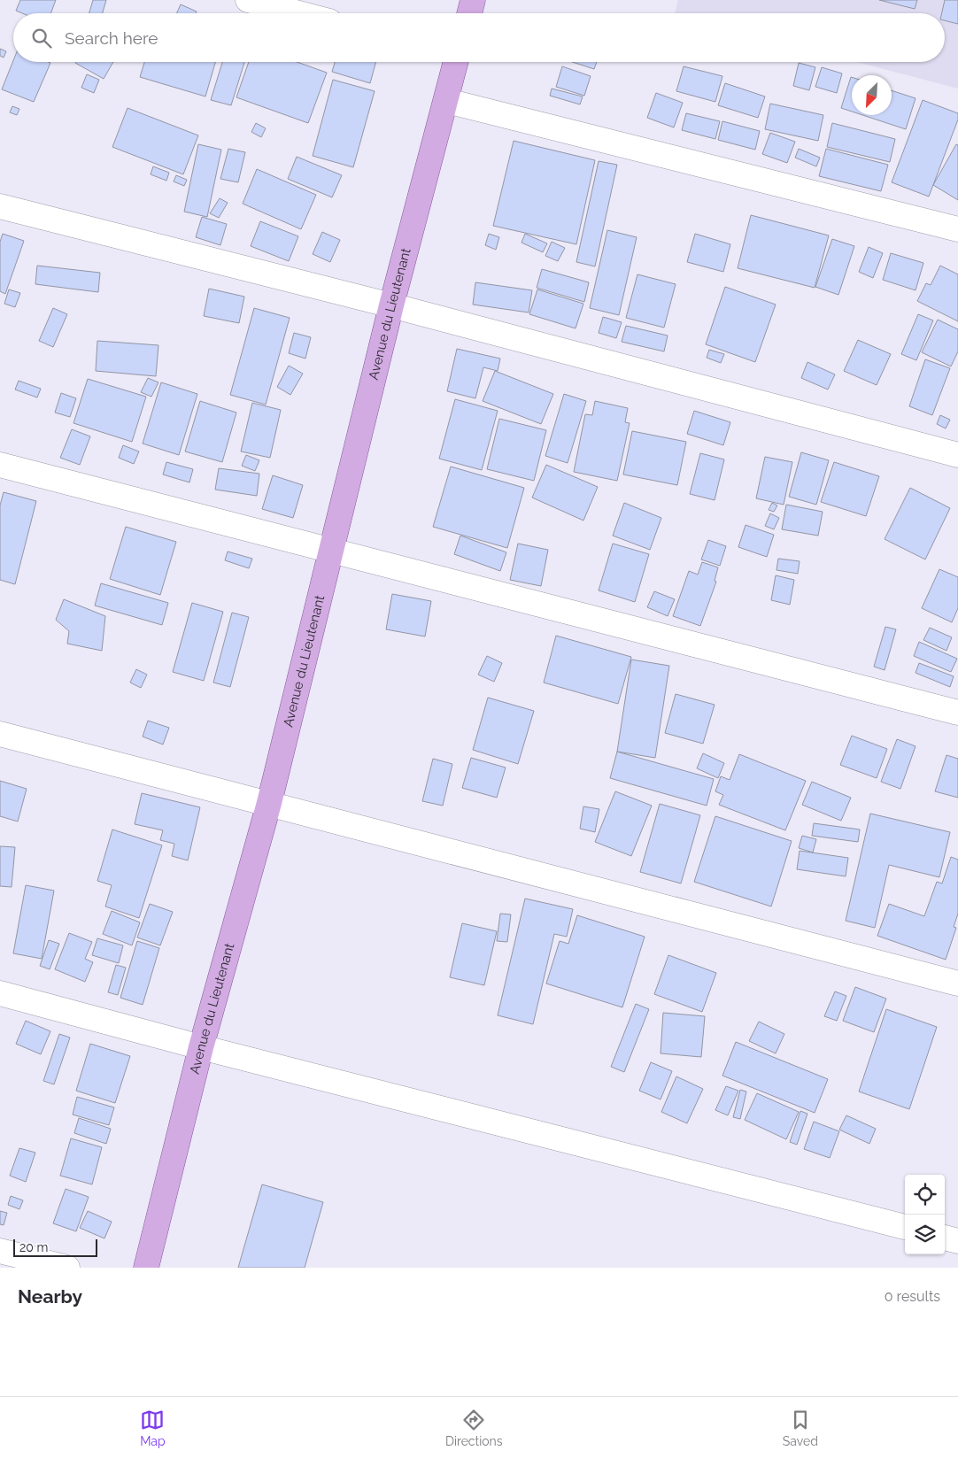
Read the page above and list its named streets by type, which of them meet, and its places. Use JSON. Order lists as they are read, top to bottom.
{
  "streets": {
    "main road": ["Avenue du Lieutenant"]
  },
  "scale_bar": "20 m",
  "north": "bottom left",
  "page": {
    "search": "Search here",
    "scale": "20 m",
    "heading": ["Nearby", "0 results"],
    "nav": ["Map", "Directions", "Saved"]
  }
}
